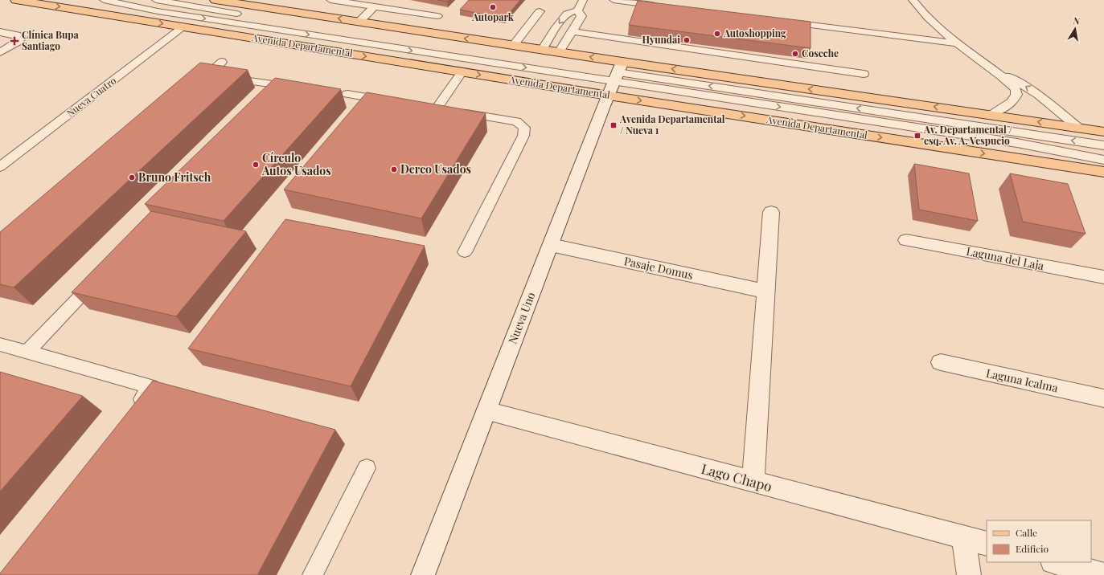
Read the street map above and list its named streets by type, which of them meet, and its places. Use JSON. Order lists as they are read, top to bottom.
{
  "streets": {
    "main road": ["Avenida Departamental"],
    "street": [
      "Laguna del Laja",
      "Pasaje Domus",
      "Nueva Uno",
      "Laguna Icalma",
      "Lago Chapo"
    ],
    "lane": ["Nueva Cuatro"]
  },
  "crossings": [
    ["Avenida Departamental", "Nueva Cuatro"],
    ["Avenida Departamental", "Nueva Uno"],
    ["Pasaje Domus", "Nueva Uno"],
    ["Nueva Uno", "Lago Chapo"]
  ],
  "places": {
    "other": [
      "Autopark",
      "Autoshopping",
      "Hyundai",
      "Coseche",
      "Círculo Autos Usados",
      "Derco Usados",
      "Bruno Fritsch"
    ],
    "health": ["Clínica Bupa Santiago"],
    "transit": ["Avenida Departamental / Nueva 1", "Av. Departamental / esq. Av. A. Vespucio"]
  },
  "legend": ["Calle", "Edificio"],
  "north": "top"
}
